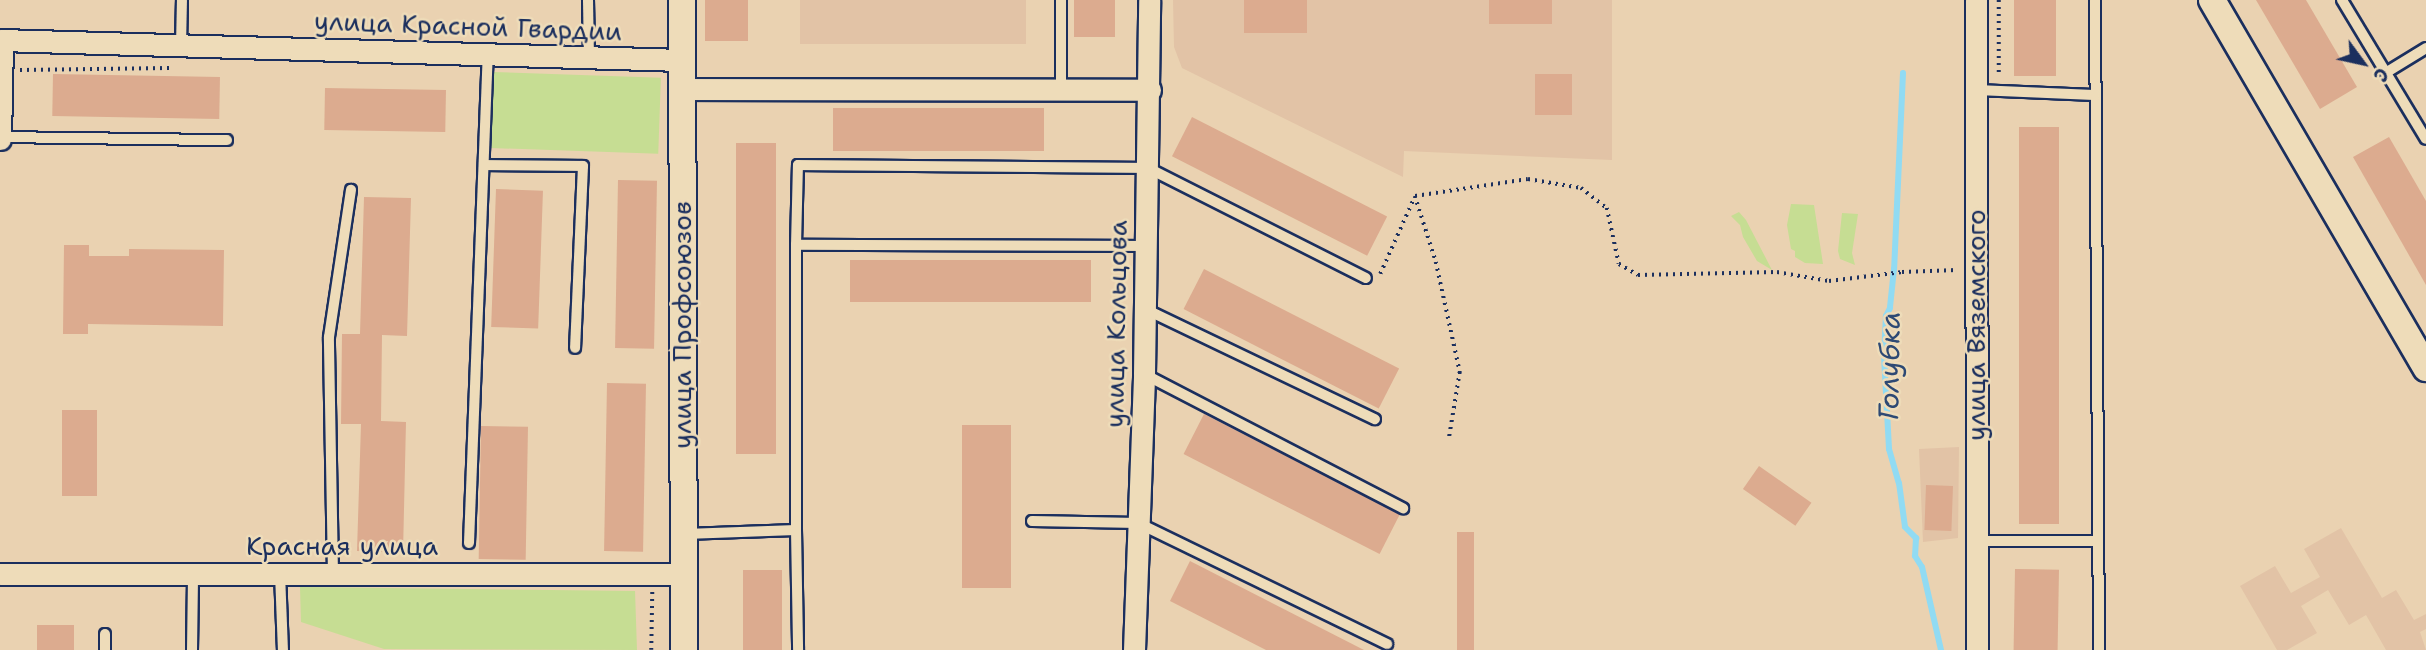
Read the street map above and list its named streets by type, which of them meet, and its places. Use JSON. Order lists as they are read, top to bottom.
{
  "streets": {
    "street": [
      "улица Красной Гвардии",
      "улица Кольцова",
      "улица Профсоюзов",
      "улица Вяземского",
      "Красная улица"
    ]
  },
  "crossings": [
    ["улица Красной Гвардии", "улица Профсоюзов"],
    ["улица Профсоюзов", "Красная улица"]
  ],
  "water": ["Голубка"],
  "north": "bottom right"
}
